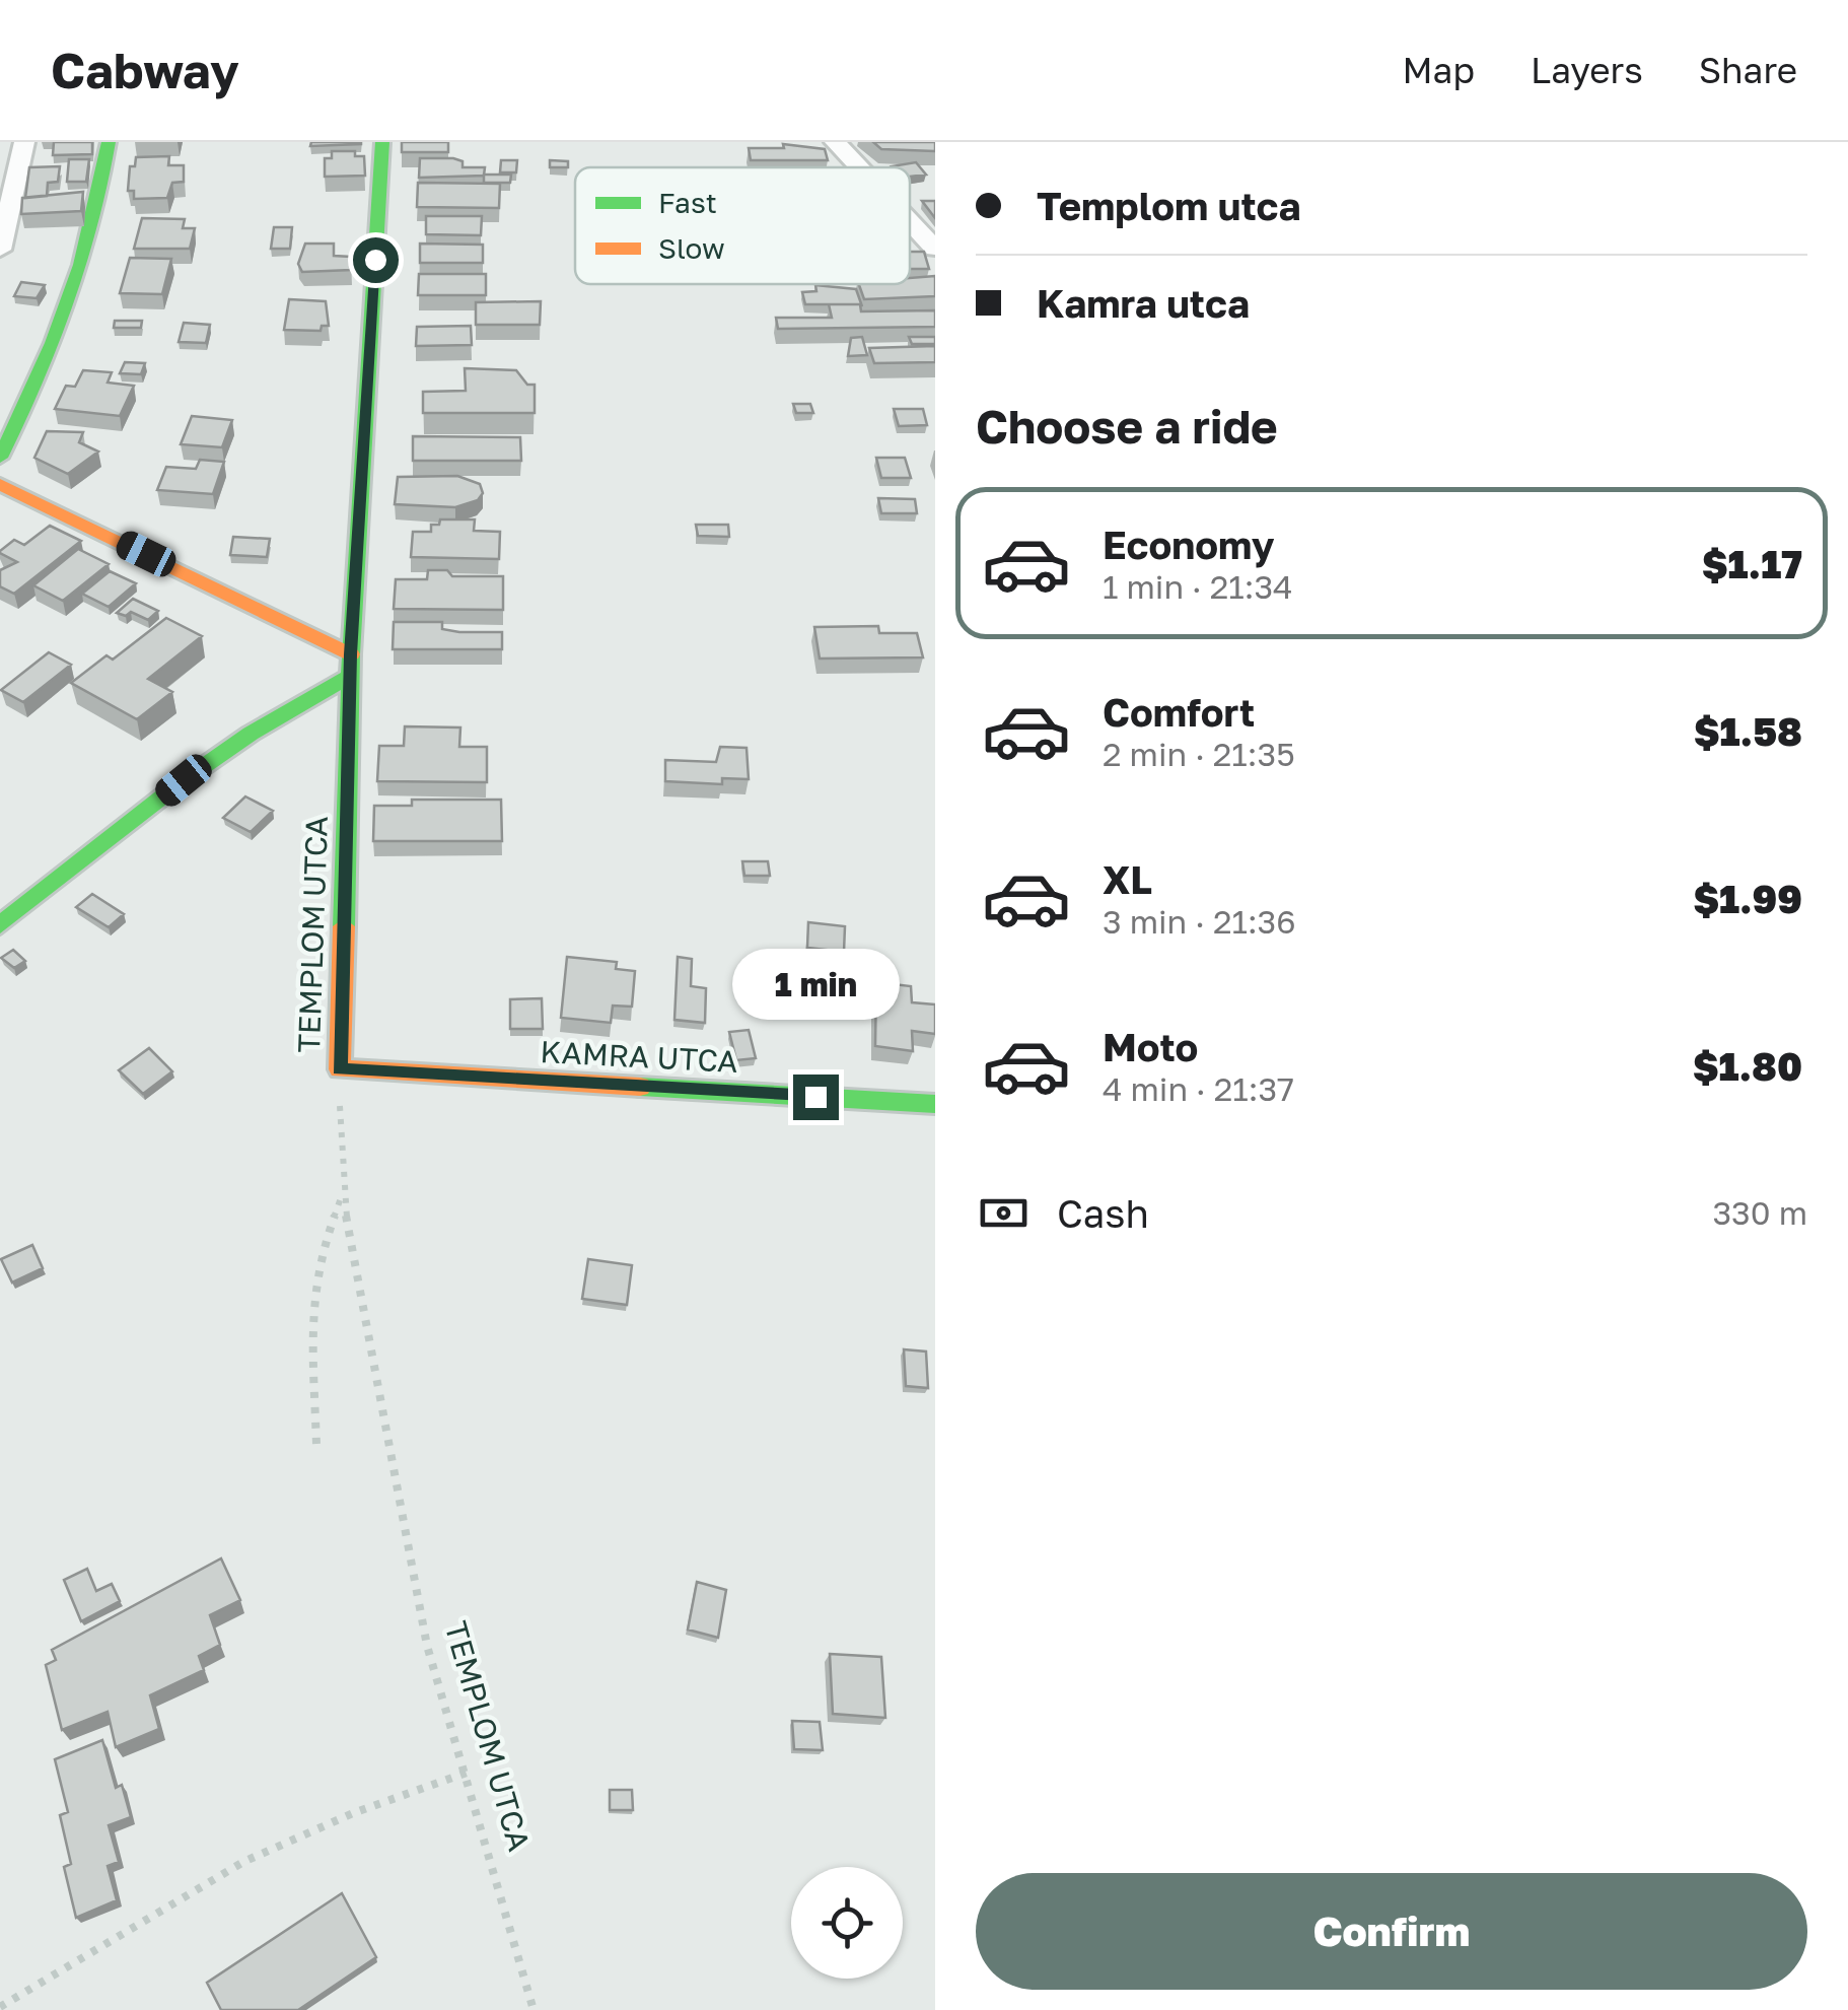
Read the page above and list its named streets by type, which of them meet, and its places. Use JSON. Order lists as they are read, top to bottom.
{
  "streets": {
    "street": ["TEMPLOM UTCA", "KAMRA UTCA"]
  },
  "crossings": [
    ["TEMPLOM UTCA", "KAMRA UTCA"]
  ],
  "legend": ["Fast", "Slow"],
  "page": {
    "header": "Cabway",
    "nav": ["Map", "Layers", "Share"],
    "banner": ["Templom utca", "Kamra utca"],
    "heading": "Choose a ride",
    "list": [
      {
        "name": "Economy",
        "note": "1 min · 21:34",
        "value": "$1.17"
      },
      {
        "name": "Comfort",
        "note": "2 min · 21:35",
        "value": "$1.58"
      },
      {
        "name": "XL",
        "note": "3 min · 21:36",
        "value": "$1.99"
      },
      {
        "name": "Moto",
        "note": "4 min · 21:37",
        "value": "$1.80"
      }
    ],
    "bubble": "1 min",
    "pay": ["Cash", "330 m"],
    "buttons": "Confirm"
  }
}
